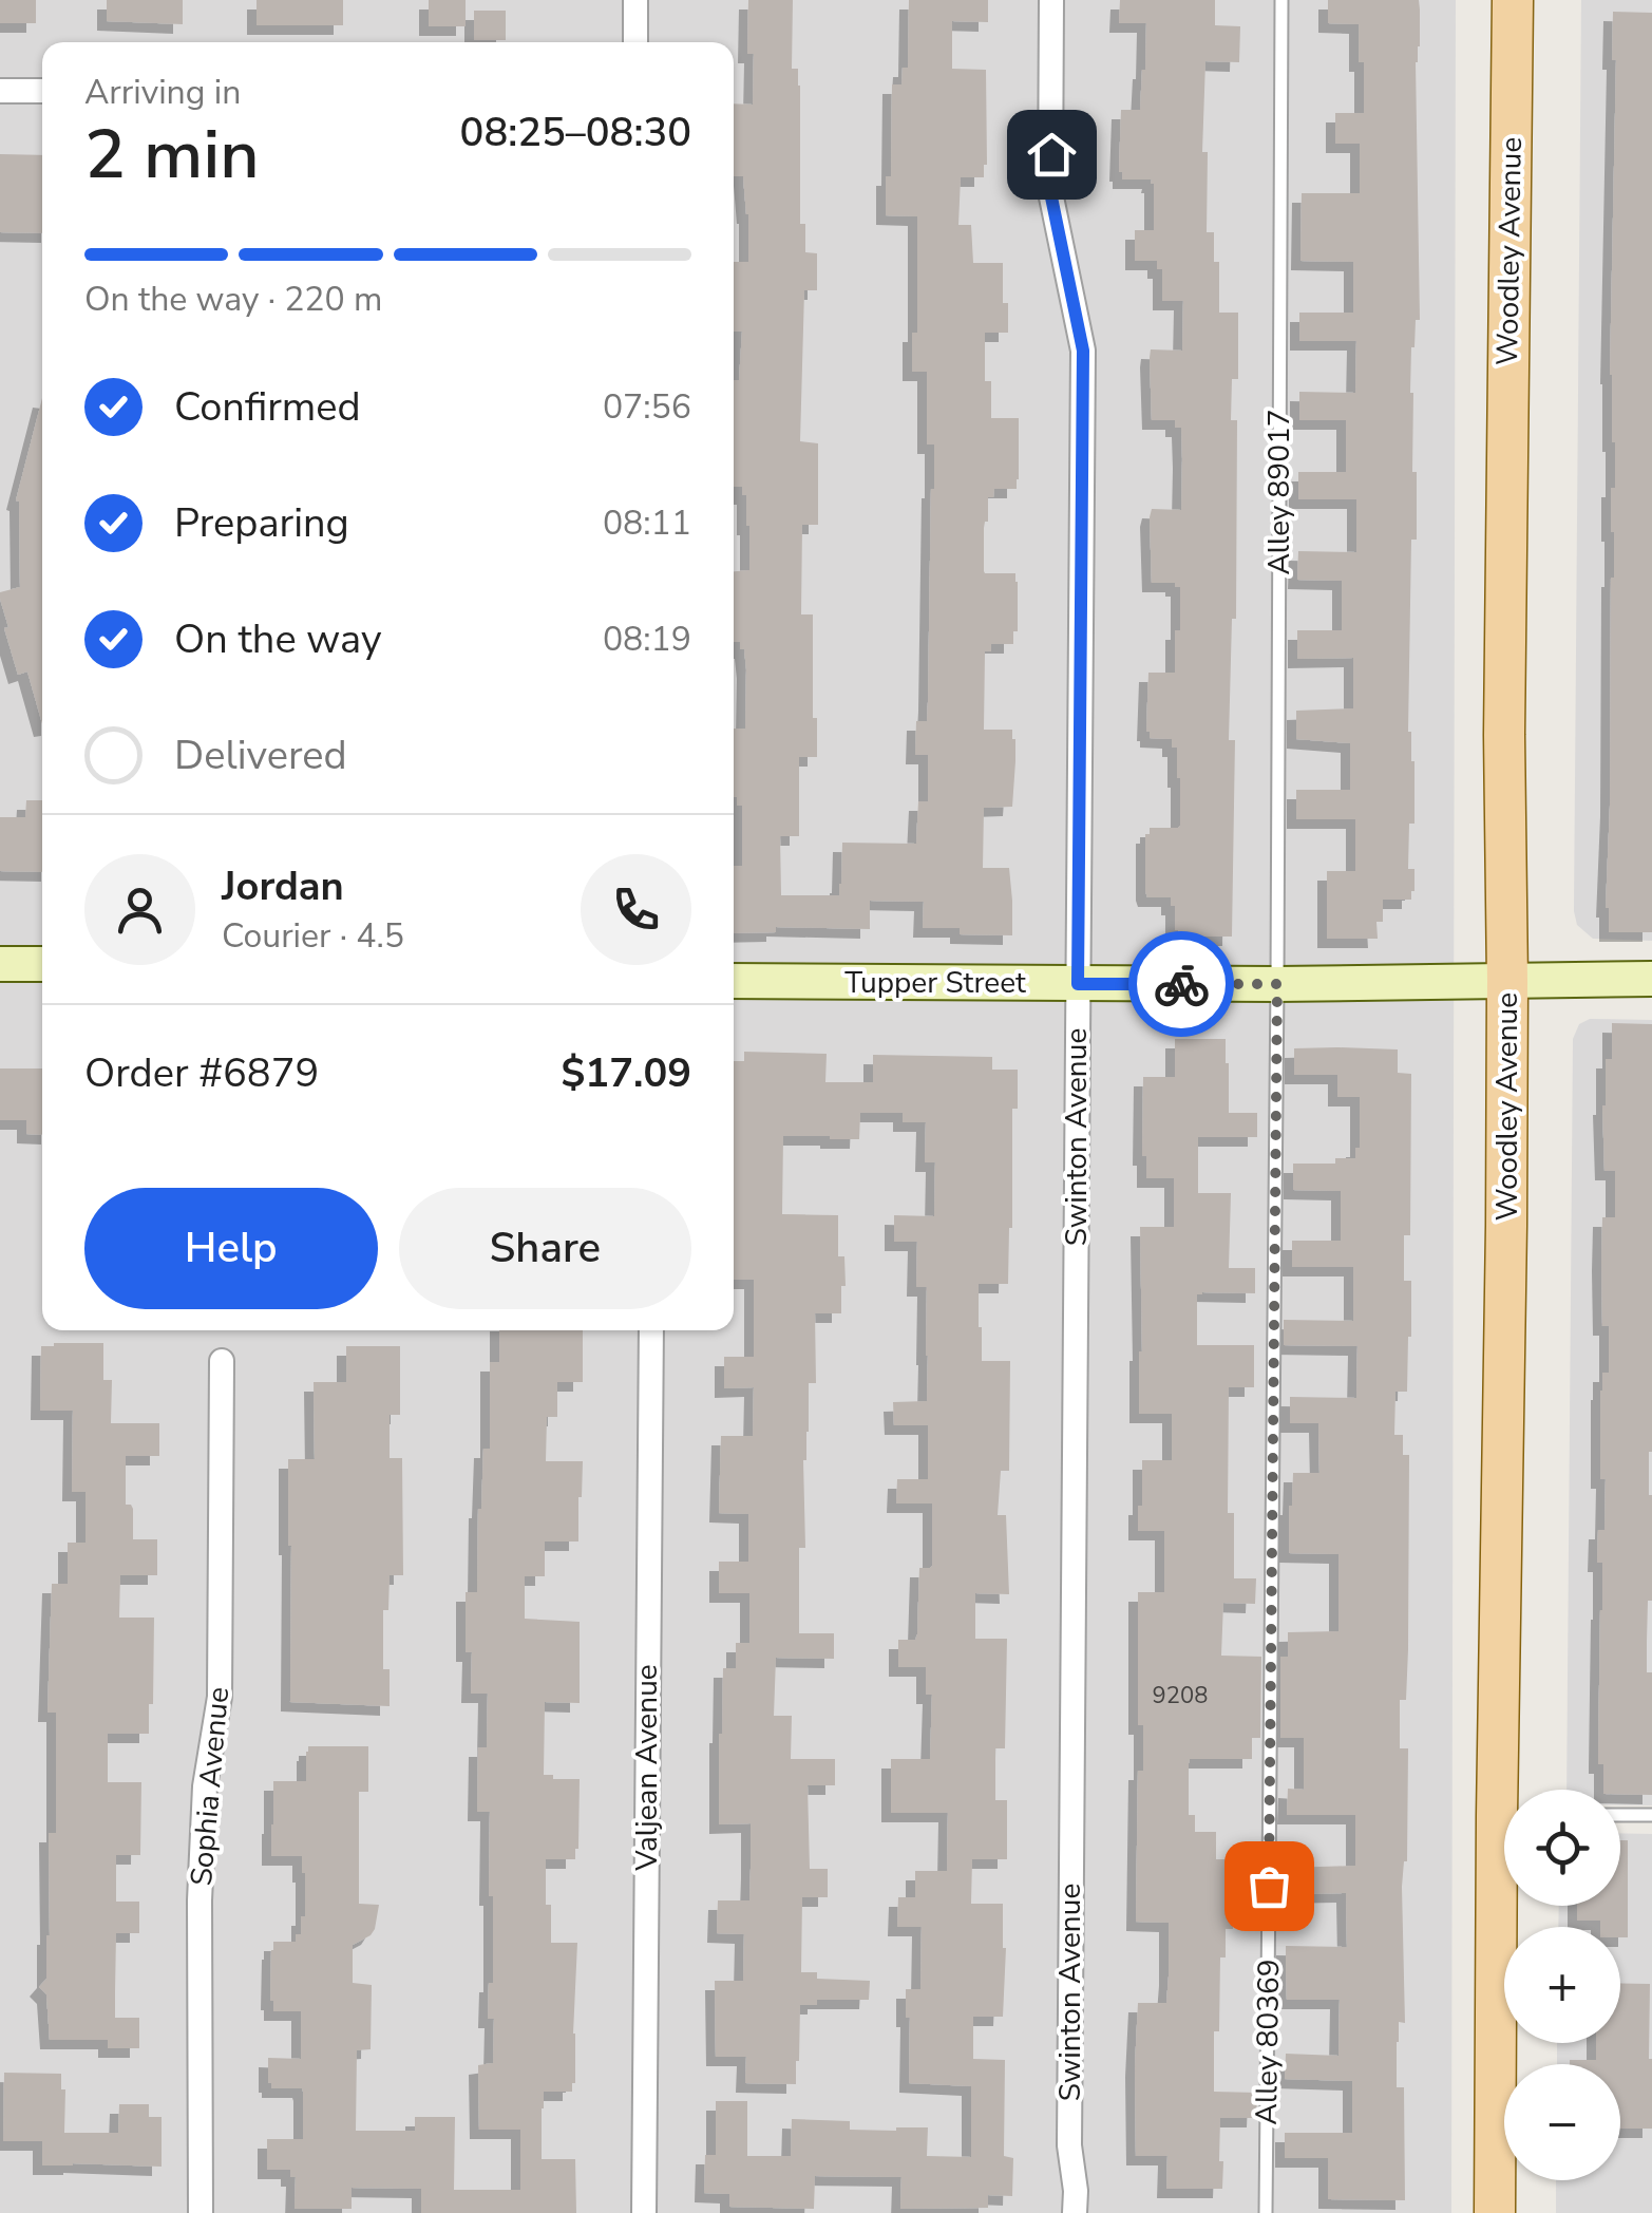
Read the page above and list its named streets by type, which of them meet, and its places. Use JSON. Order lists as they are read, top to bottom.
{
  "streets": {
    "main road": ["Woodley Avenue"],
    "street": [
      "Tupper Street",
      "Swinton Avenue",
      "Valjean Avenue",
      "Sophia Avenue"
    ],
    "lane": ["Alley 89017", "Alley 80369"]
  },
  "crossings": [
    ["Woodley Avenue", "Tupper Street"],
    ["Alley 89017", "Tupper Street"],
    ["Alley 89017", "Alley 80369"],
    ["Tupper Street", "Swinton Avenue"],
    ["Tupper Street", "Alley 80369"]
  ],
  "house_numbers": ["9208"],
  "page": {
    "heading": ["2 min", "Arriving in", "08:25–08:30"],
    "panel": [
      "Jordan",
      "Courier · 4.5",
      "Order #6879",
      "$17.09"
    ],
    "bar": "On the way · 220 m",
    "list": [
      ["Confirmed", "07:56"],
      ["Preparing", "08:11"],
      ["On the way", "08:19"],
      "Delivered"
    ],
    "buttons": ["Help", "Share"],
    "map_buttons": ["+", "−"]
  }
}
